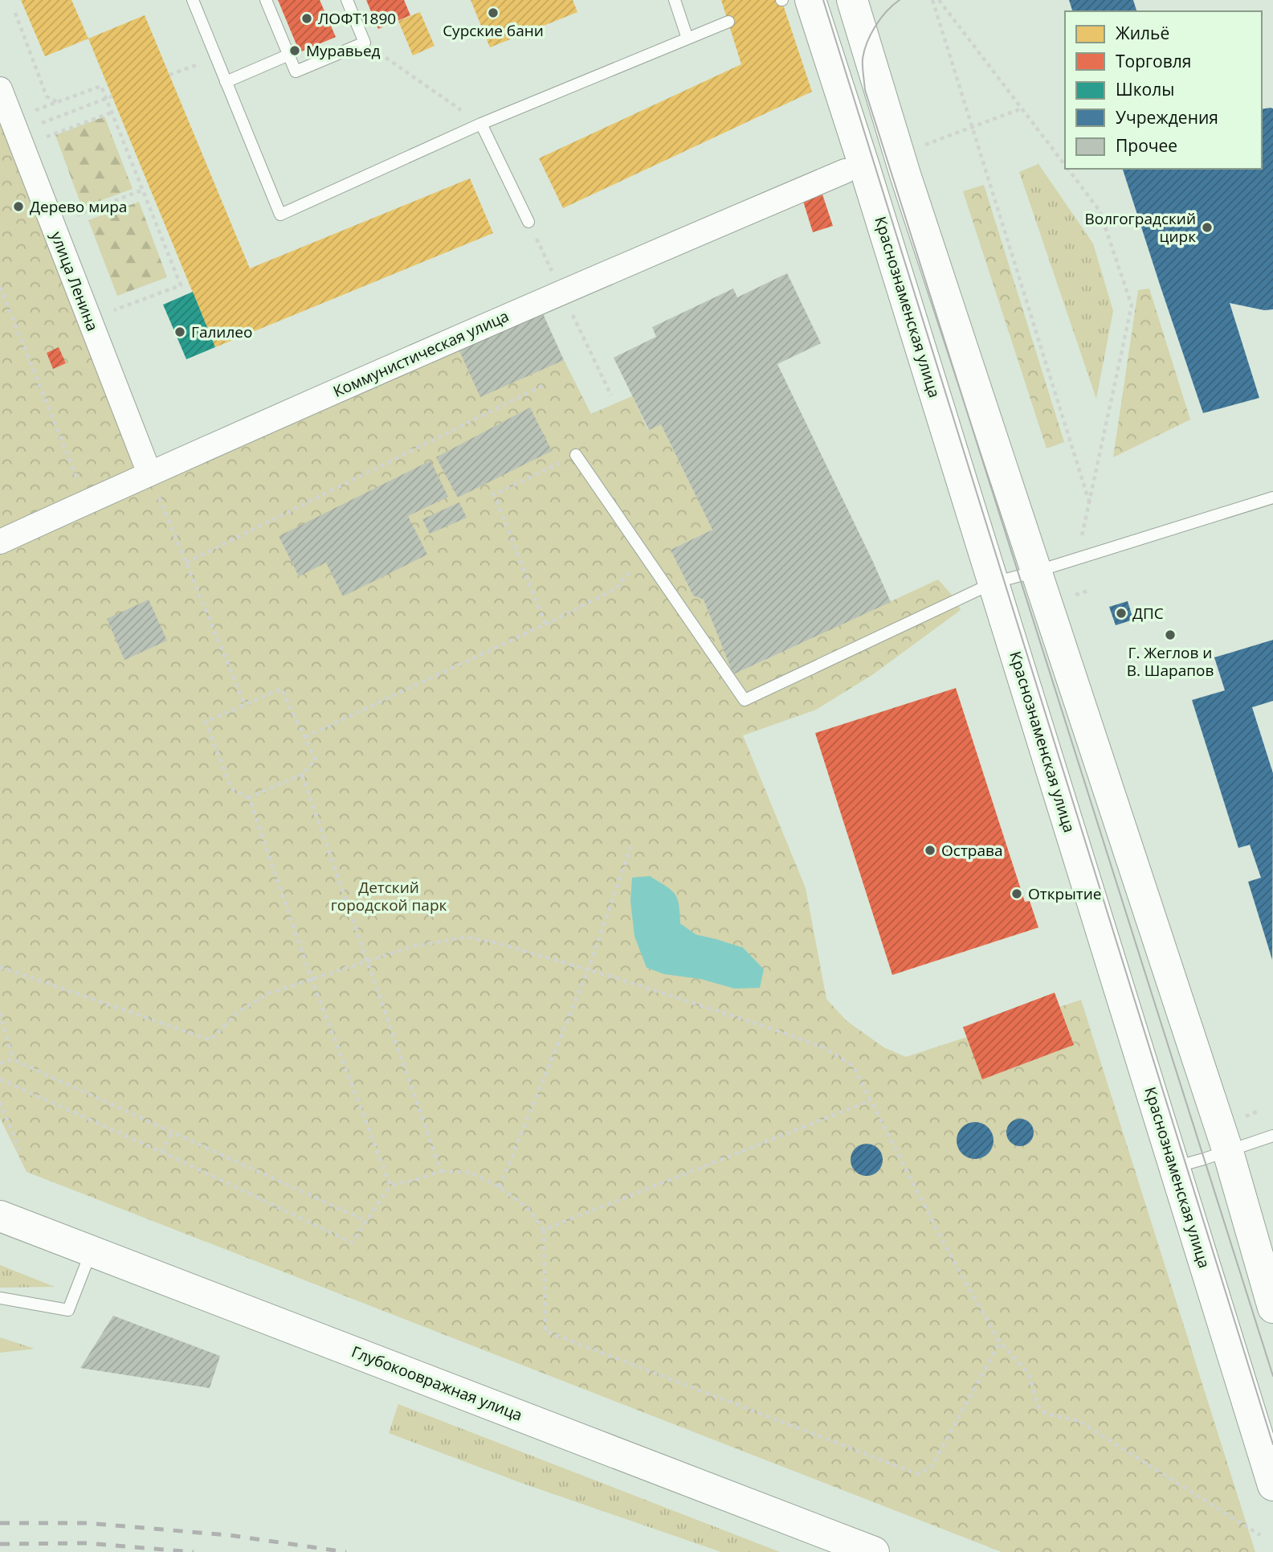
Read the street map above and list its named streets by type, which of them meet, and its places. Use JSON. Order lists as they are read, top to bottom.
{
  "streets": {
    "main road": ["Краснознаменская улица", "Глубокоовражная улица"],
    "street": ["улица Ленина", "Коммунистическая улица"]
  },
  "crossings": [
    ["улица Ленина", "Коммунистическая улица"]
  ],
  "parks": ["Детский городской парк"],
  "places": [
    "Сурские бани",
    "ЛОФТ1890",
    "Муравьед",
    "Дерево мира",
    "Волгоградский цирк",
    "Галилео",
    "ДПС",
    "Г. Жеглов и В. Шарапов",
    "Острава",
    "Открытие"
  ],
  "legend": [
    "Жильё",
    "Торговля",
    "Школы",
    "Учреждения",
    "Прочее"
  ]
}
